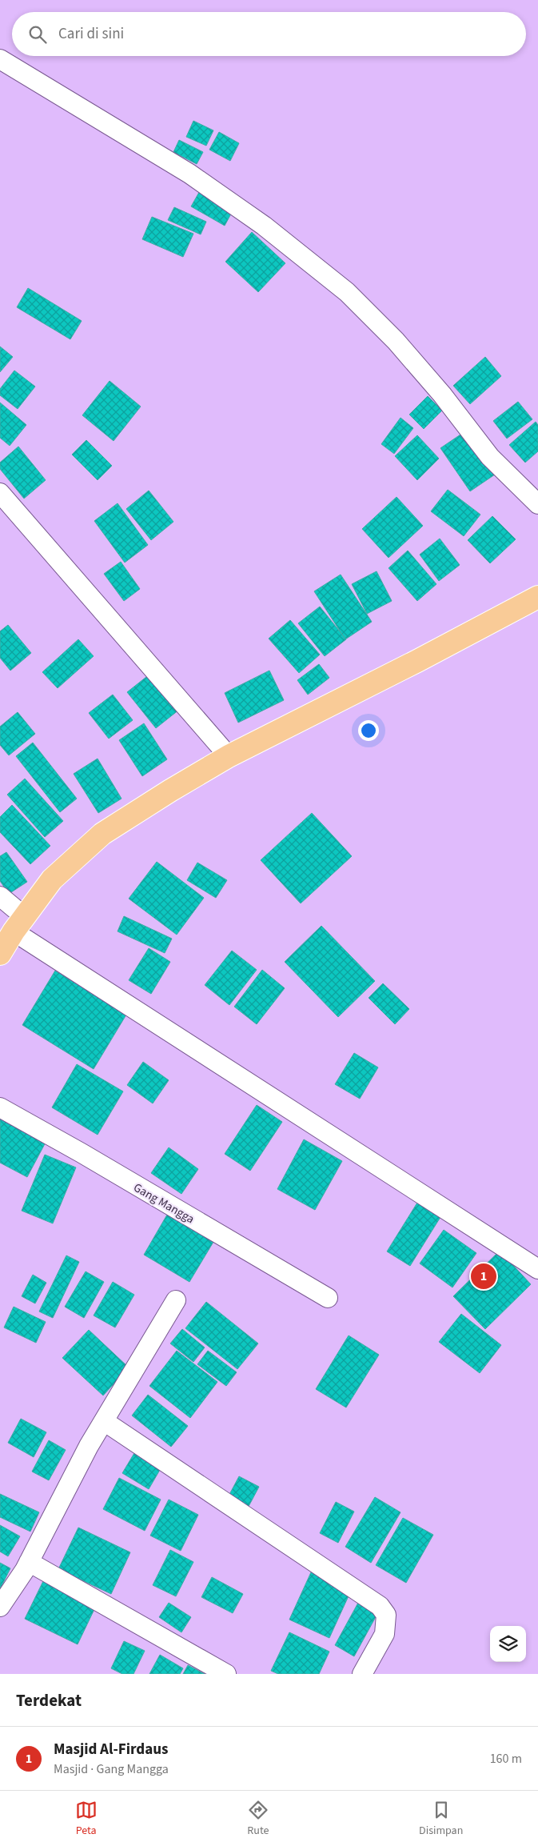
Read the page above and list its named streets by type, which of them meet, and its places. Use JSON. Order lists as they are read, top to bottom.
{
  "page": {
    "search": "Cari di sini",
    "pins": "1",
    "heading": "Terdekat",
    "list": [
      {
        "mark": "1",
        "name": "Masjid Al-Firdaus",
        "note": "Masjid · Gang Mangga",
        "value": "160 m"
      }
    ],
    "nav": ["Peta", "Rute", "Disimpan"]
  }
}
